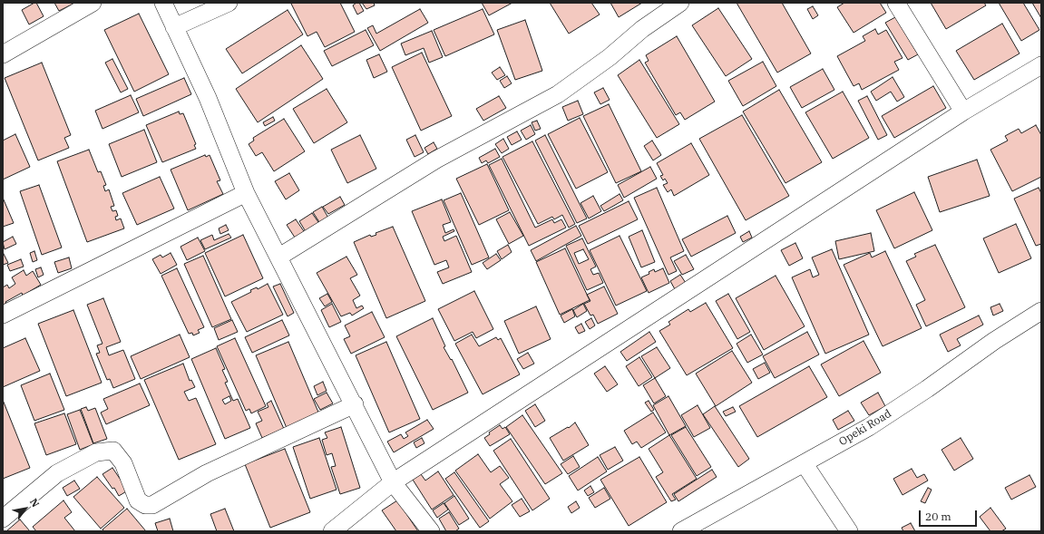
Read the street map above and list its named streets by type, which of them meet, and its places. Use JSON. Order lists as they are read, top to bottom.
{
  "streets": {
    "street": ["Opeki Road"]
  },
  "scale_bar": "20 m",
  "north": "top right"
}
